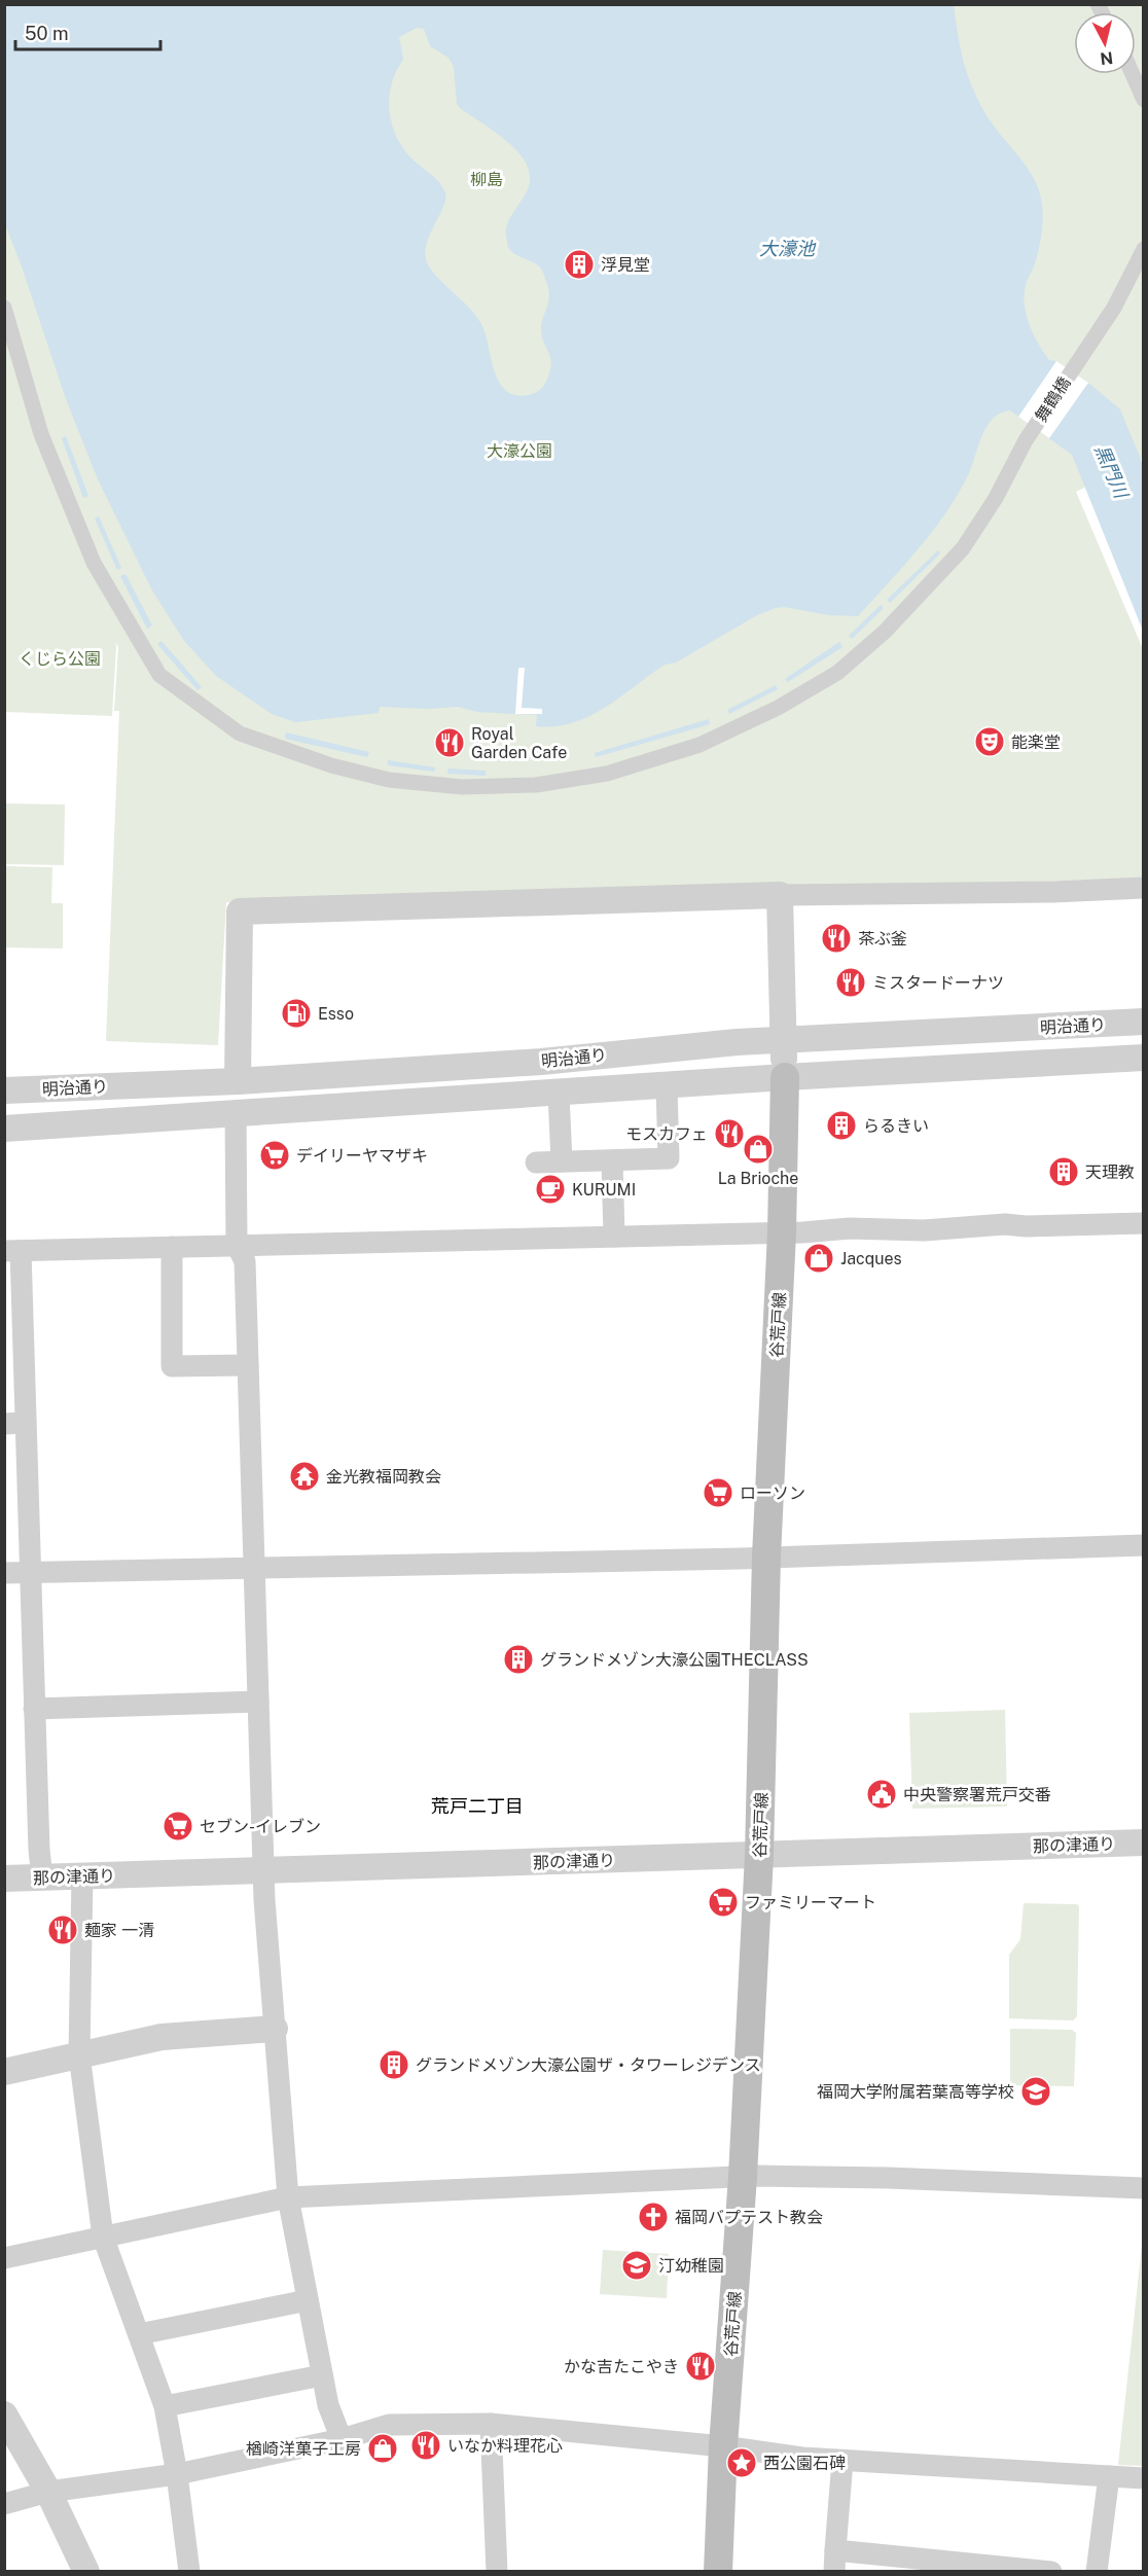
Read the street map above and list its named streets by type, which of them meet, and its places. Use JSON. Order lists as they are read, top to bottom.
{
  "streets": {
    "main road": ["谷荒戸線"],
    "street": ["舞鶴橋", "明治通り", "那の津通り"]
  },
  "crossings": [
    ["明治通り", "谷荒戸線"],
    ["谷荒戸線", "那の津通り"]
  ],
  "districts": ["荒戸二丁目"],
  "water": ["大濠池", "黒門川"],
  "parks": ["柳島", "大濠公園", "くじら公園"],
  "places": {
    "building": [
      "浮見堂",
      "らるきい",
      "天理教",
      "グランドメゾン大濠公園THECLASS",
      "グランドメゾン大濠公園ザ・タワーレジデンス"
    ],
    "theatre": ["能楽堂"],
    "restaurant": [
      "Royal Garden Cafe",
      "茶ぶ釜",
      "ミスタードーナツ",
      "モスカフェ",
      "麺家 一清",
      "かな吉たこやき",
      "いなか料理花心"
    ],
    "fuel station": ["Esso"],
    "shop": ["La Brioche", "Jacques", "楢崎洋菓子工房"],
    "supermarket": [
      "デイリーヤマザキ",
      "ローソン",
      "セブン-イレブン",
      "ファミリーマート"
    ],
    "cafe": ["KURUMI"],
    "temple": ["金光教福岡教会"],
    "public building": ["中央警察署荒戸交番"],
    "school or university": ["福岡大学附属若葉高等学校", "汀幼稚園"],
    "church": ["福岡バプテスト教会"],
    "place": ["西公園石碑"]
  },
  "scale_bar": "50 m",
  "north": "bottom"
}
